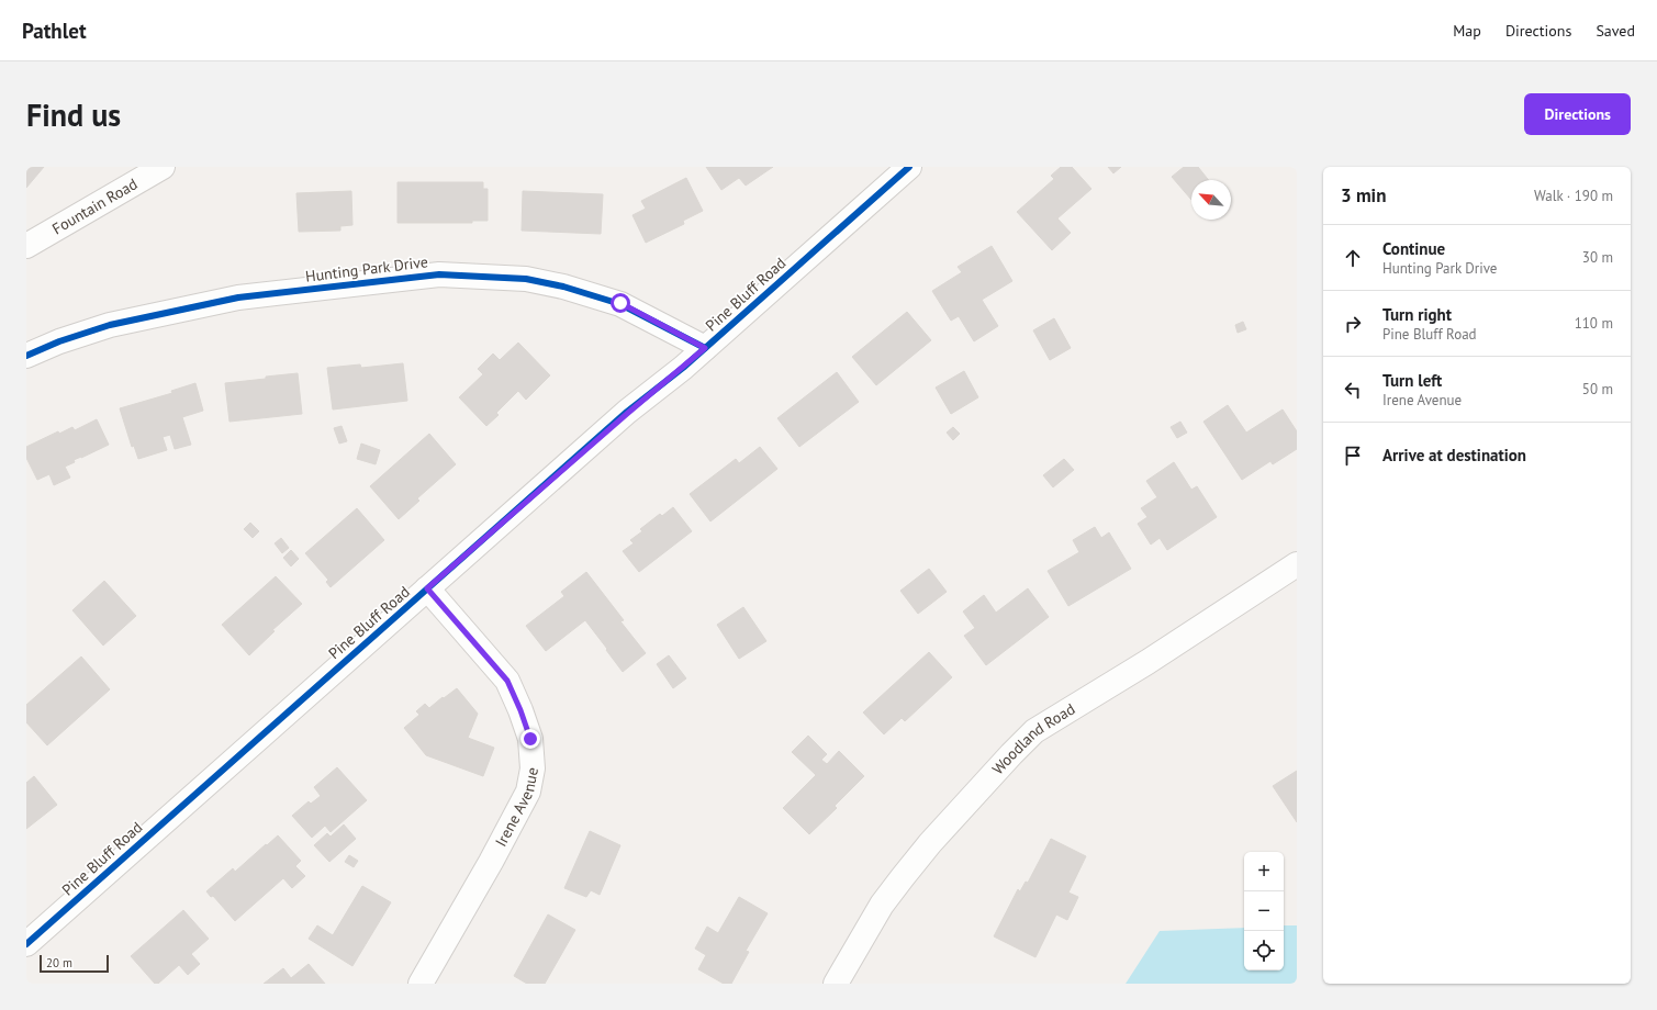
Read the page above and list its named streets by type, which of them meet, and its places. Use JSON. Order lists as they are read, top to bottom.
{
  "streets": {
    "street": [
      "Fountain Road",
      "Hunting Park Drive",
      "Pine Bluff Road",
      "Woodland Road",
      "Irene Avenue"
    ]
  },
  "crossings": [
    ["Hunting Park Drive", "Pine Bluff Road"],
    ["Pine Bluff Road", "Irene Avenue"]
  ],
  "scale_bar": "20 m",
  "north": "top left",
  "page": {
    "header": "Pathlet",
    "nav": ["Map", "Directions", "Saved"],
    "buttons": "Directions",
    "title": "Find us",
    "heading": ["3 min", "Walk · 190 m"],
    "list": [
      ["Continue", "Hunting Park Drive", "30 m"],
      ["Turn right", "Pine Bluff Road", "110 m"],
      ["Turn left", "Irene Avenue", "50 m"],
      "Arrive at destination"
    ],
    "map_buttons": ["+", "−"],
    "scale": "20 m"
  }
}
